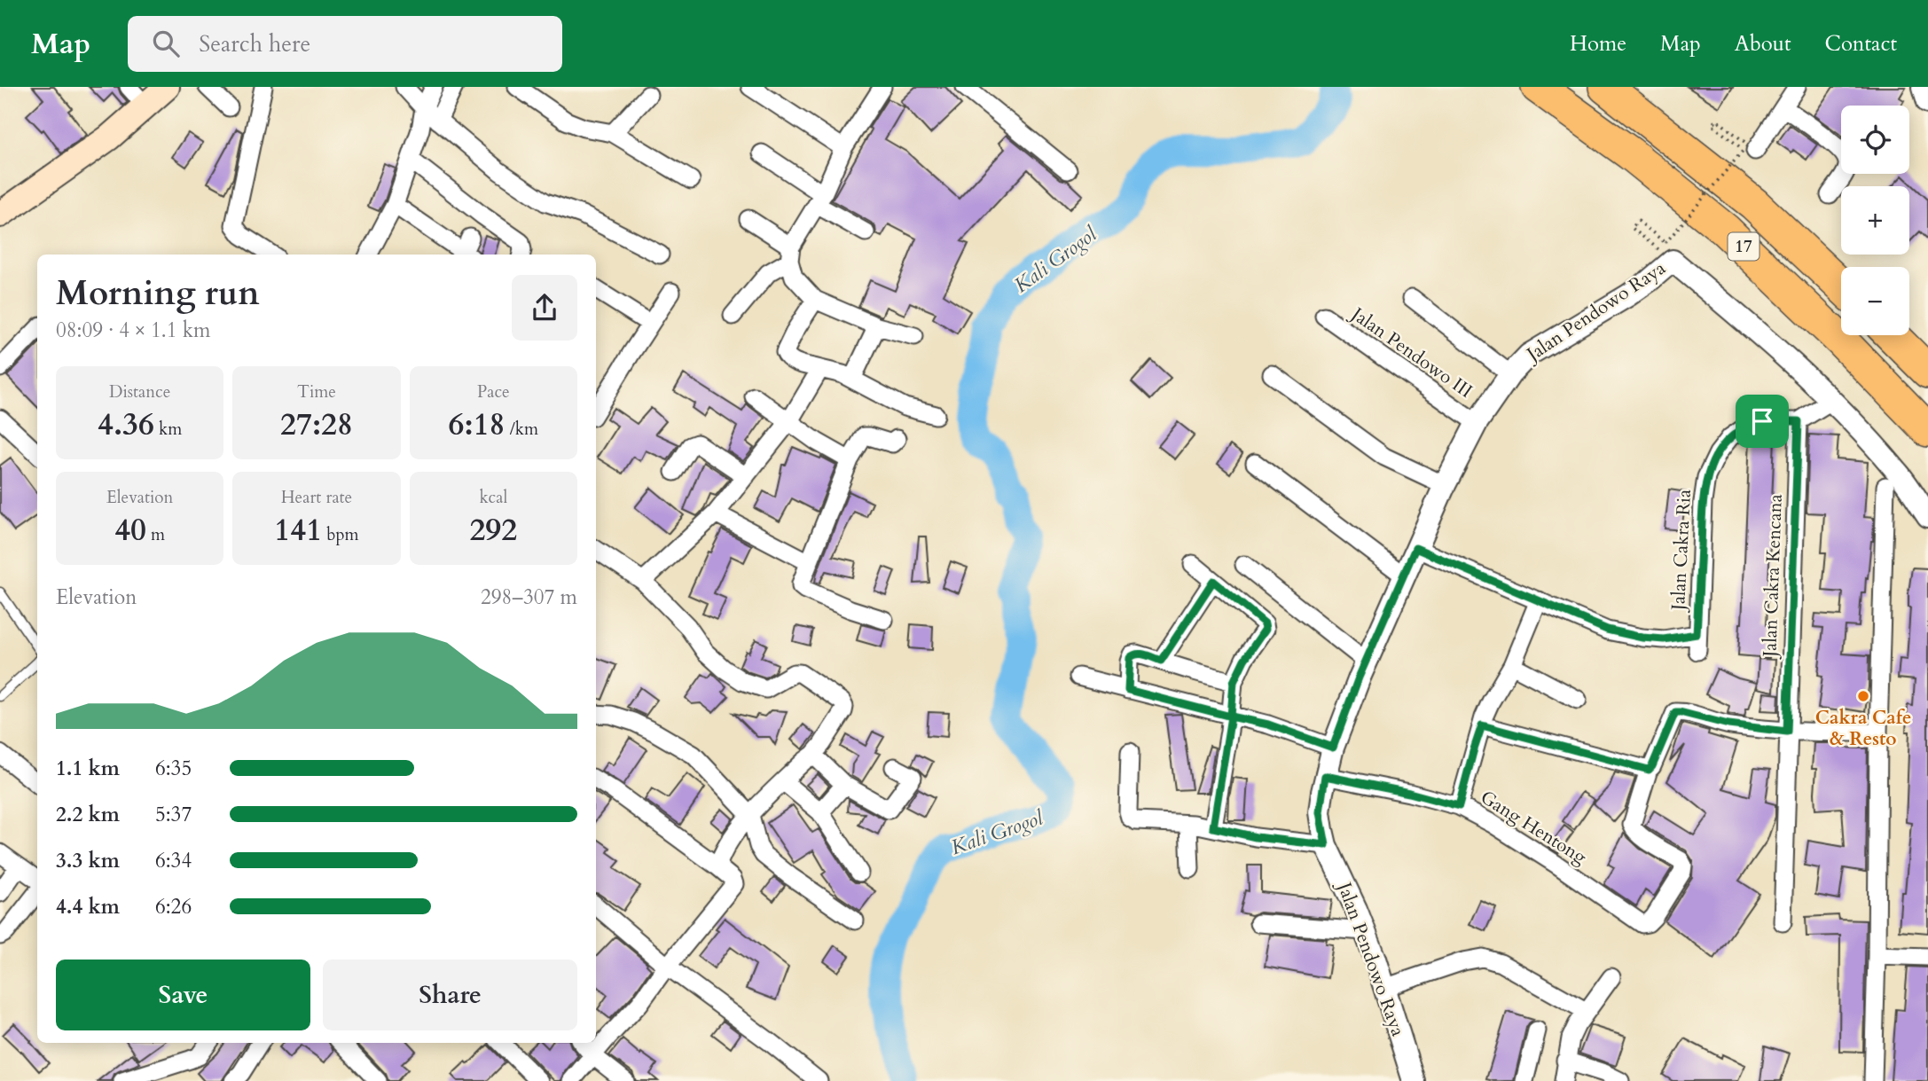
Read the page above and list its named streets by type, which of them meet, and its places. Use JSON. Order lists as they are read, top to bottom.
{
  "streets": {
    "highway": ["17"],
    "street": [
      "Jalan Pendowo Raya",
      "Jalan Pendowo III",
      "Jalan Cakra Ria",
      "Jalan Cakra Kencana",
      "Gang Hentong"
    ]
  },
  "crossings": [
    ["Jalan Pendowo Raya", "Jalan Pendowo III"],
    ["Jalan Pendowo Raya", "Gang Hentong"],
    ["Jalan Cakra Ria", "Jalan Cakra Kencana"]
  ],
  "water": ["Kali Grogol"],
  "places": ["Cakra Cafe & Resto"],
  "page": {
    "header": "Map",
    "search": "Search here",
    "nav": [
      "Home",
      "Map",
      "About",
      "Contact"
    ],
    "map_buttons": ["+", "−"],
    "heading": ["Morning run", "08:09 · 4 × 1.1 km"],
    "stats": [
      ["Distance", "4.36 km"],
      ["Time", "27:28"],
      ["Pace", "6:18 /km"],
      ["Elevation", "40 m"],
      ["Heart rate", "141 bpm"],
      ["kcal", "292"]
    ],
    "chart": ["Elevation", "298–307 m"],
    "list": [
      {
        "name": "1.1 km",
        "note": "6:35"
      },
      {
        "name": "2.2 km",
        "note": "5:37"
      },
      {
        "name": "3.3 km",
        "note": "6:34"
      },
      {
        "name": "4.4 km",
        "note": "6:26"
      }
    ],
    "buttons": ["Save", "Share"]
  }
}
